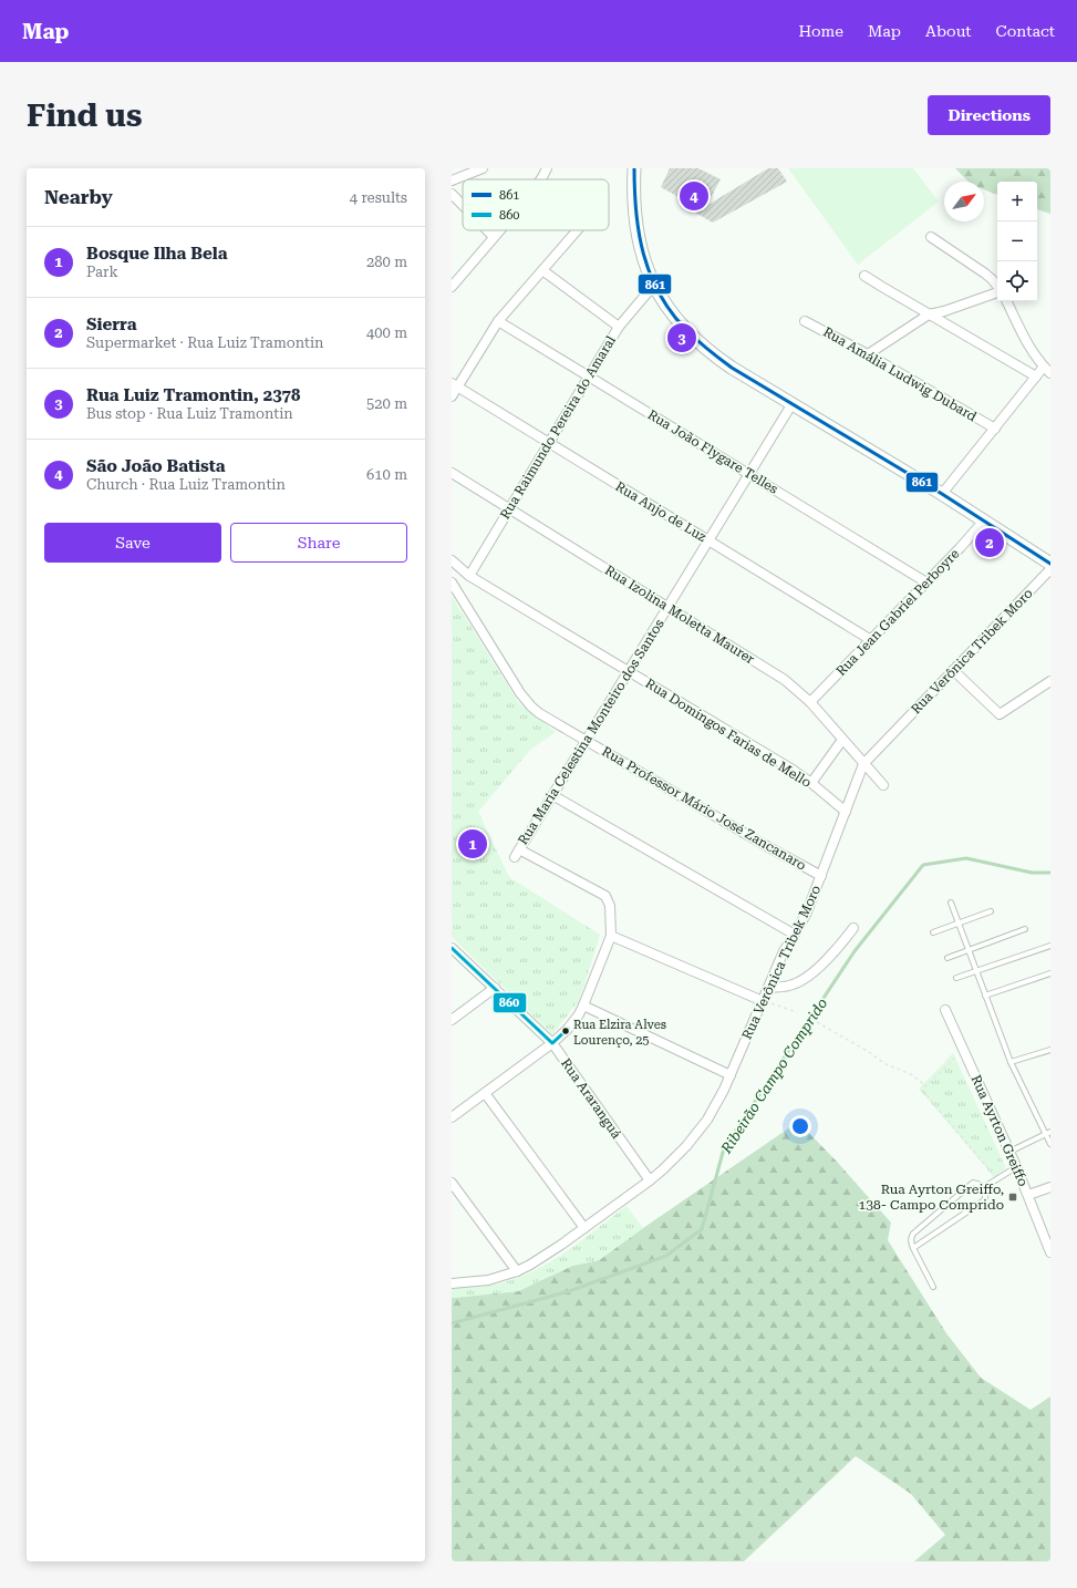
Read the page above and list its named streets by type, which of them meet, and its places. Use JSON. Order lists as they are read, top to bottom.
{
  "streets": {
    "street": [
      "Rua Amália Ludwig Dubard",
      "Rua Raimundo Pereira do Amaral",
      "Rua João Flygare Telles",
      "Rua Anjo de Luz",
      "Rua Jean Gabriel Perboyre",
      "Rua Izolina Moletta Maurer",
      "Rua Verônica Tribek Moro",
      "Rua Maria Celestina Monteiro dos Santos",
      "Rua Domingos Farias de Mello",
      "Rua Professor Mário José Zancanaro",
      "Rua Araranguá",
      "Rua Ayrton Greiffo"
    ]
  },
  "crossings": [
    ["Rua Raimundo Pereira do Amaral", "Rua João Flygare Telles"],
    ["Rua Raimundo Pereira do Amaral", "Rua Anjo de Luz"],
    ["Rua Raimundo Pereira do Amaral", "Rua Izolina Moletta Maurer"],
    ["Rua Raimundo Pereira do Amaral", "Rua Domingos Farias de Mello"],
    ["Rua João Flygare Telles", "Rua Jean Gabriel Perboyre"],
    ["Rua João Flygare Telles", "Rua Maria Celestina Monteiro dos Santos"],
    ["Rua Anjo de Luz", "Rua Jean Gabriel Perboyre"],
    ["Rua Anjo de Luz", "Rua Maria Celestina Monteiro dos Santos"],
    ["Rua Jean Gabriel Perboyre", "Rua Izolina Moletta Maurer"],
    ["Rua Izolina Moletta Maurer", "Rua Verônica Tribek Moro"],
    ["Rua Izolina Moletta Maurer", "Rua Maria Celestina Monteiro dos Santos"],
    ["Rua Verônica Tribek Moro", "Rua Domingos Farias de Mello"],
    ["Rua Verônica Tribek Moro", "Rua Professor Mário José Zancanaro"],
    ["Rua Verônica Tribek Moro", "Rua Araranguá"],
    ["Rua Maria Celestina Monteiro dos Santos", "Rua Domingos Farias de Mello"],
    ["Rua Maria Celestina Monteiro dos Santos", "Rua Professor Mário José Zancanaro"]
  ],
  "water": ["Ribeirão Campo Comprido"],
  "places": {
    "other": ["Rua Elzira Alves Lourenço, 25"],
    "transit": ["Rua Ayrton Greiffo, 138- Campo Comprido"]
  },
  "lines": ["transit line 861", "transit line 860"],
  "legend": ["861", "860"],
  "north": "top right",
  "page": {
    "header": "Map",
    "nav": [
      "Home",
      "Map",
      "About",
      "Contact"
    ],
    "buttons": [
      "Directions",
      ["Save", "Share"]
    ],
    "title": "Find us",
    "heading": ["Nearby", "4 results"],
    "pins": [
      "4",
      "3",
      "2",
      "1"
    ],
    "map_buttons": ["+", "−"],
    "list": [
      {
        "mark": "1",
        "name": "Bosque Ilha Bela",
        "note": "Park",
        "value": "280 m"
      },
      {
        "mark": "2",
        "name": "Sierra",
        "note": "Supermarket · Rua Luiz Tramontin",
        "value": "400 m"
      },
      {
        "mark": "3",
        "name": "Rua Luiz Tramontin, 2378",
        "note": "Bus stop · Rua Luiz Tramontin",
        "value": "520 m"
      },
      {
        "mark": "4",
        "name": "São João Batista",
        "note": "Church · Rua Luiz Tramontin",
        "value": "610 m"
      }
    ]
  }
}
